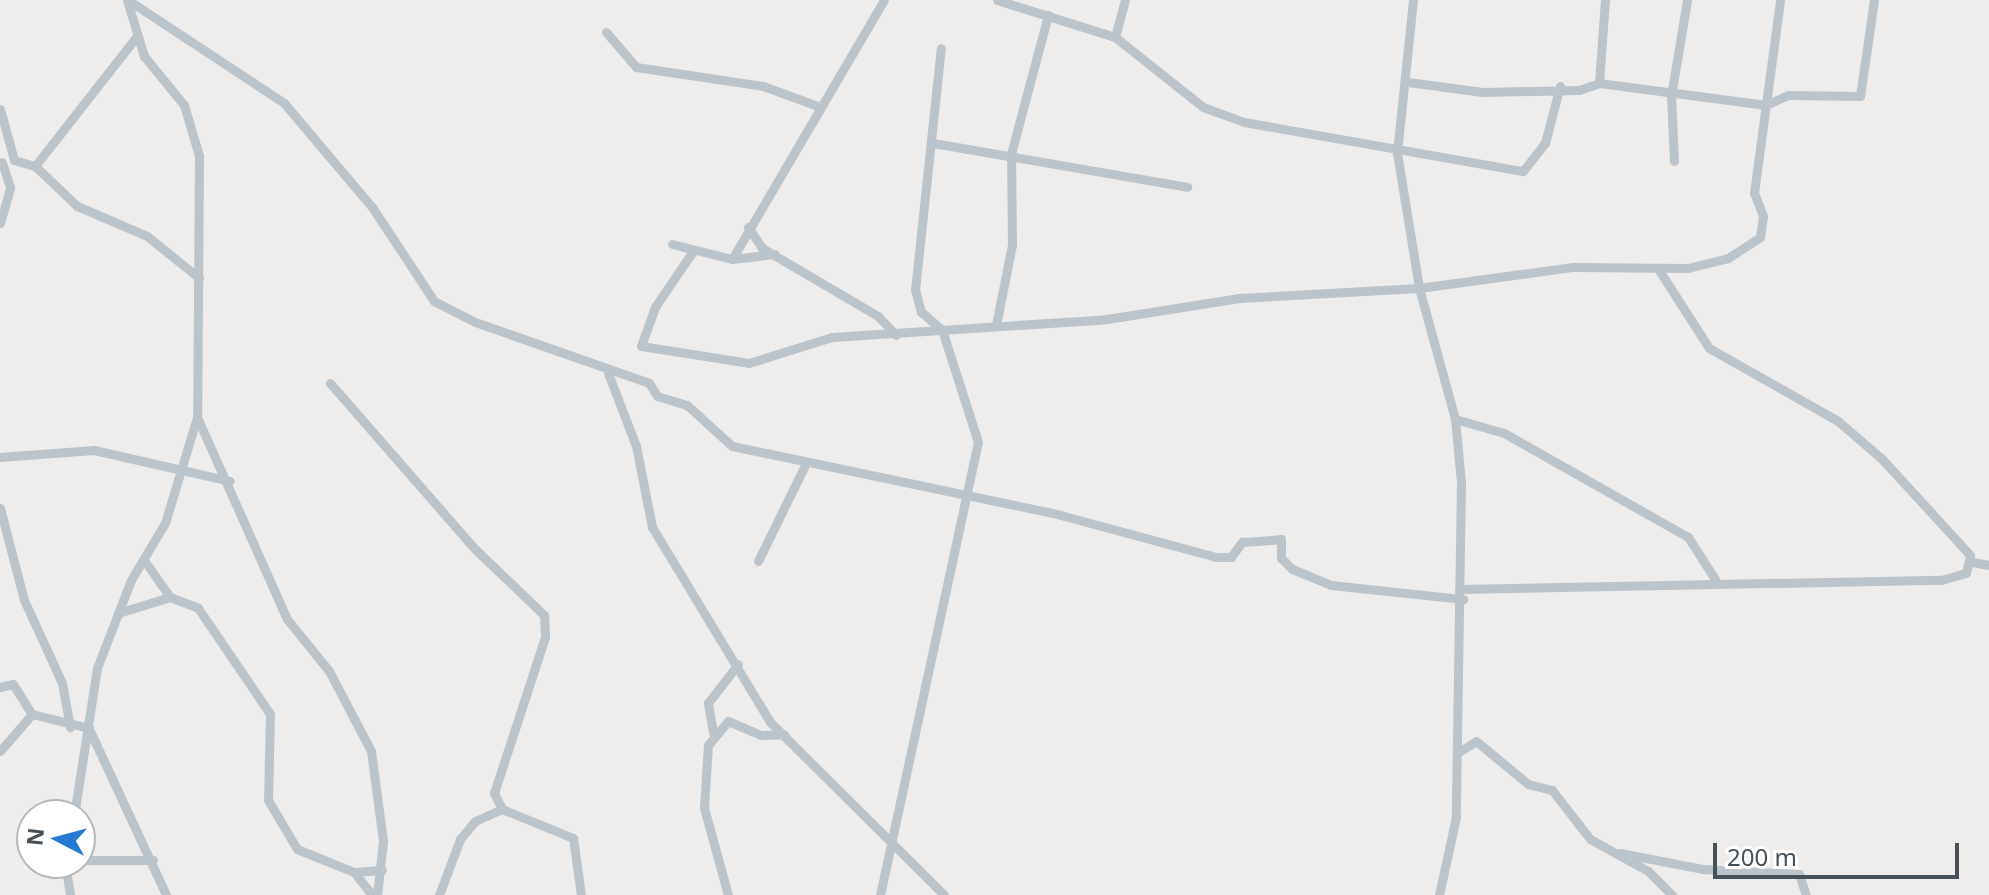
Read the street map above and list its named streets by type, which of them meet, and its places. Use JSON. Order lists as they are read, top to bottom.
{
  "scale_bar": "200 m",
  "north": "left"
}
